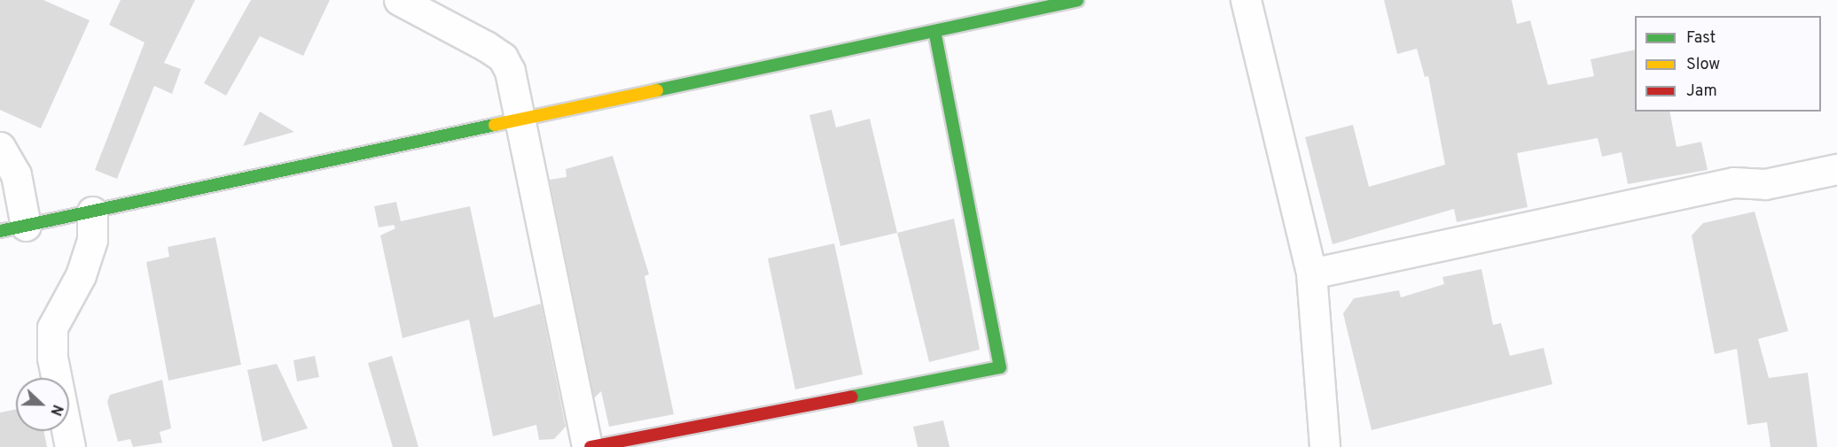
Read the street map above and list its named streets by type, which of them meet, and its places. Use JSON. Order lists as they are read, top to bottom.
{
  "legend": ["Fast", "Slow", "Jam"],
  "north": "right"
}
